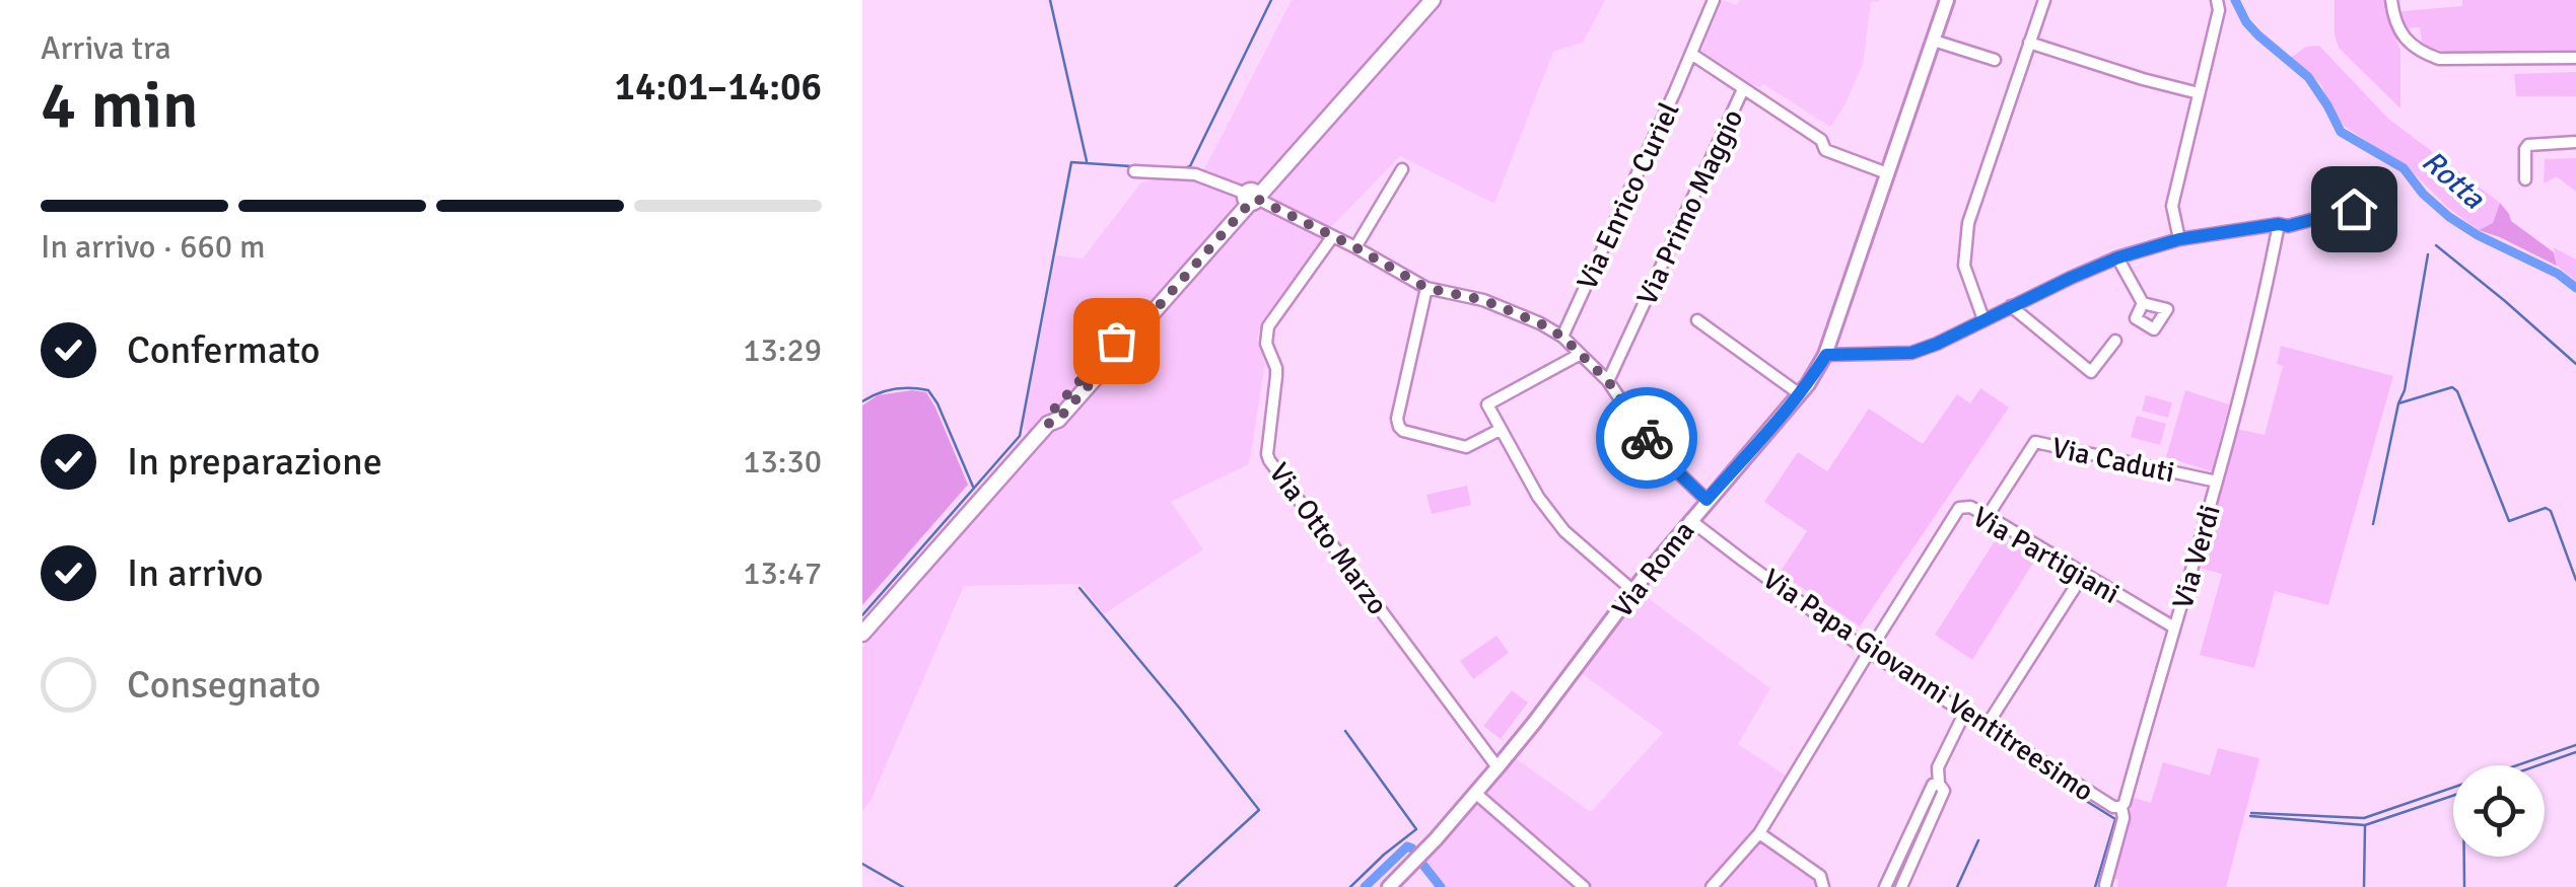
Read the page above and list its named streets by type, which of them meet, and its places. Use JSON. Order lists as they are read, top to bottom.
{
  "streets": {
    "street": [
      "Via Enrico Curiel",
      "Via Primo Maggio",
      "Via Caduti",
      "Via Otto Marzo",
      "Via Partigiani",
      "Via Verdi",
      "Via Roma",
      "Via Papa Giovanni Ventitreesimo"
    ]
  },
  "crossings": [
    ["Via Enrico Curiel", "Via Primo Maggio"],
    ["Via Caduti", "Via Partigiani"],
    ["Via Caduti", "Via Verdi"],
    ["Via Otto Marzo", "Via Roma"],
    ["Via Partigiani", "Via Verdi"],
    ["Via Partigiani", "Via Papa Giovanni Ventitreesimo"],
    ["Via Verdi", "Via Papa Giovanni Ventitreesimo"],
    ["Via Roma", "Via Papa Giovanni Ventitreesimo"]
  ],
  "water": ["Rotta"],
  "page": {
    "heading": ["4 min", "Arriva tra", "14:01–14:06"],
    "bar": "In arrivo · 660 m",
    "list": [
      ["Confermato", "13:29"],
      ["In preparazione", "13:30"],
      ["In arrivo", "13:47"],
      "Consegnato"
    ]
  }
}
